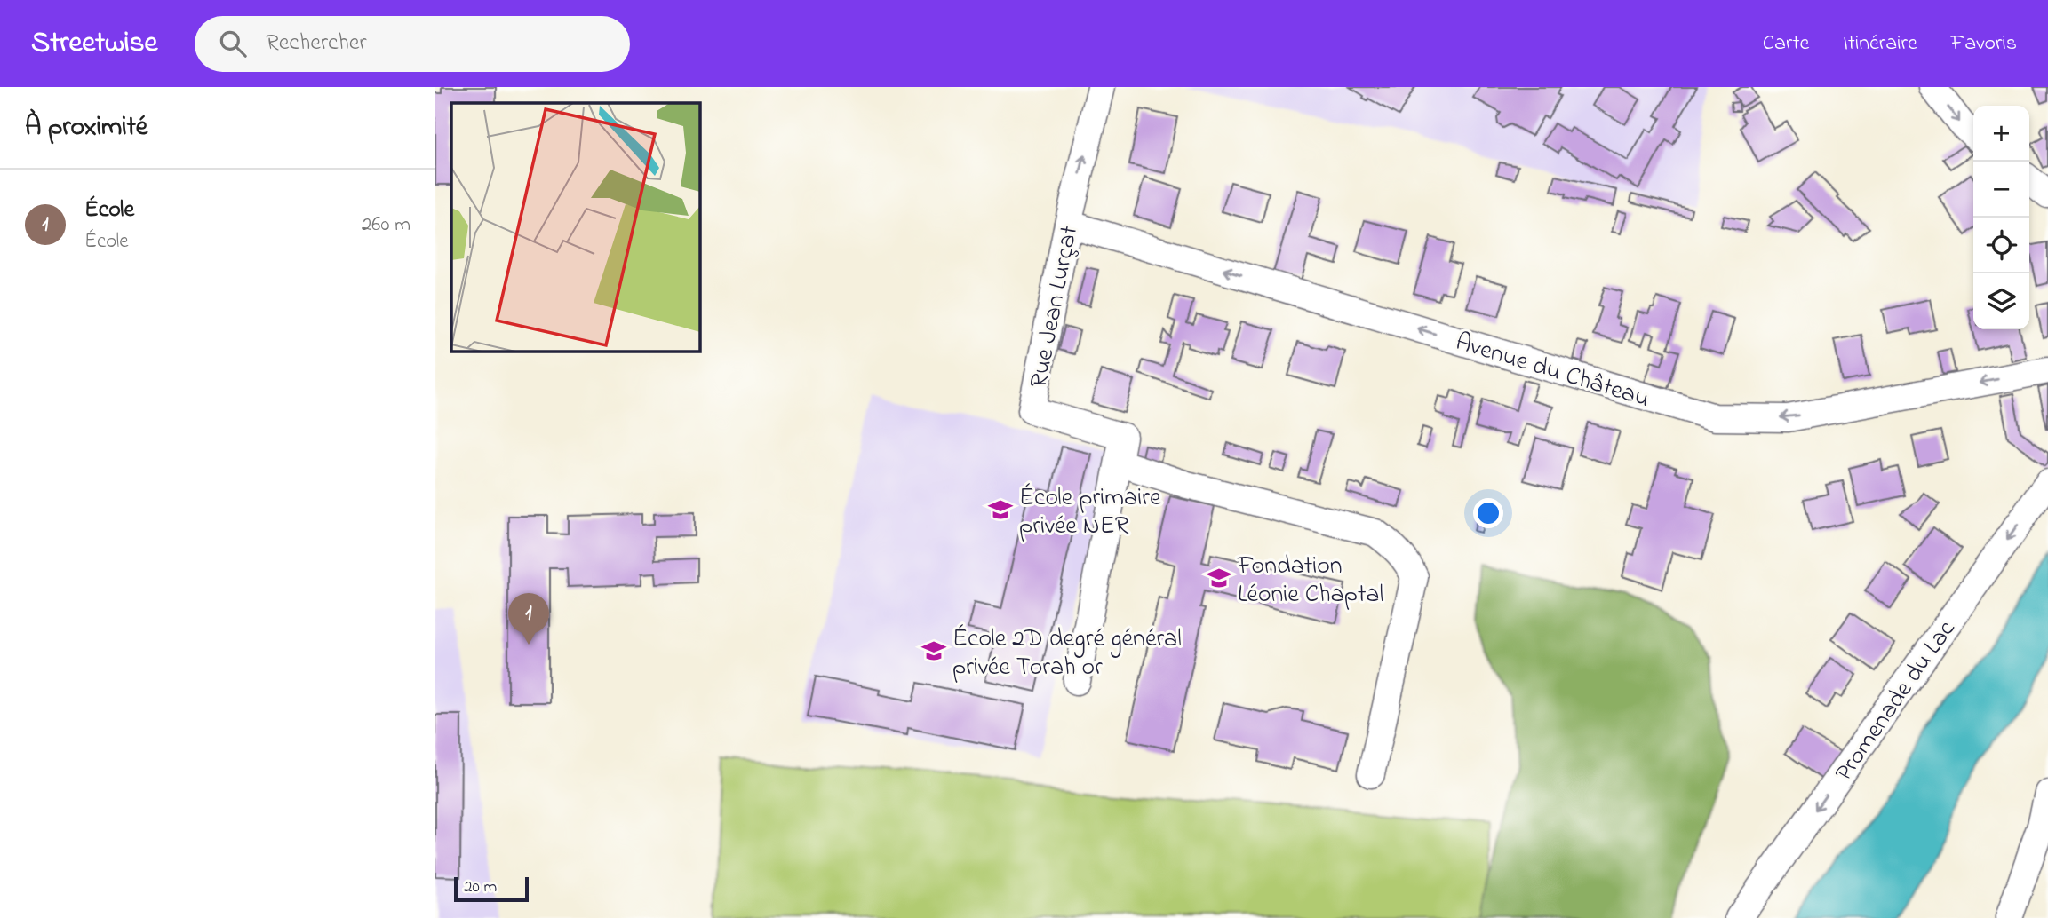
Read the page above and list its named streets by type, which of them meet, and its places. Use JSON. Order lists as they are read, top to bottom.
{
  "streets": {
    "street": ["Rue Jean Lurçat", "Avenue du Château", "Promenade du Lac"]
  },
  "crossings": [
    ["Rue Jean Lurçat", "Avenue du Château"]
  ],
  "one_way": ["Avenue du Château", "Promenade du Lac"],
  "places": {
    "school or university": ["École primaire privée NER", "Fondation Léonie Chaptal", "École 2D degré général privée Torah or"]
  },
  "scale_bar": "20 m",
  "page": {
    "header": "Streetwise",
    "search": "Rechercher",
    "nav": ["Carte", "Itinéraire", "Favoris"],
    "heading": "À proximité",
    "map_buttons": ["+", "−"],
    "list": [
      {
        "mark": "1",
        "name": "École",
        "note": "École",
        "value": "260 m"
      }
    ],
    "pins": "1",
    "scale": "20 m"
  }
}
